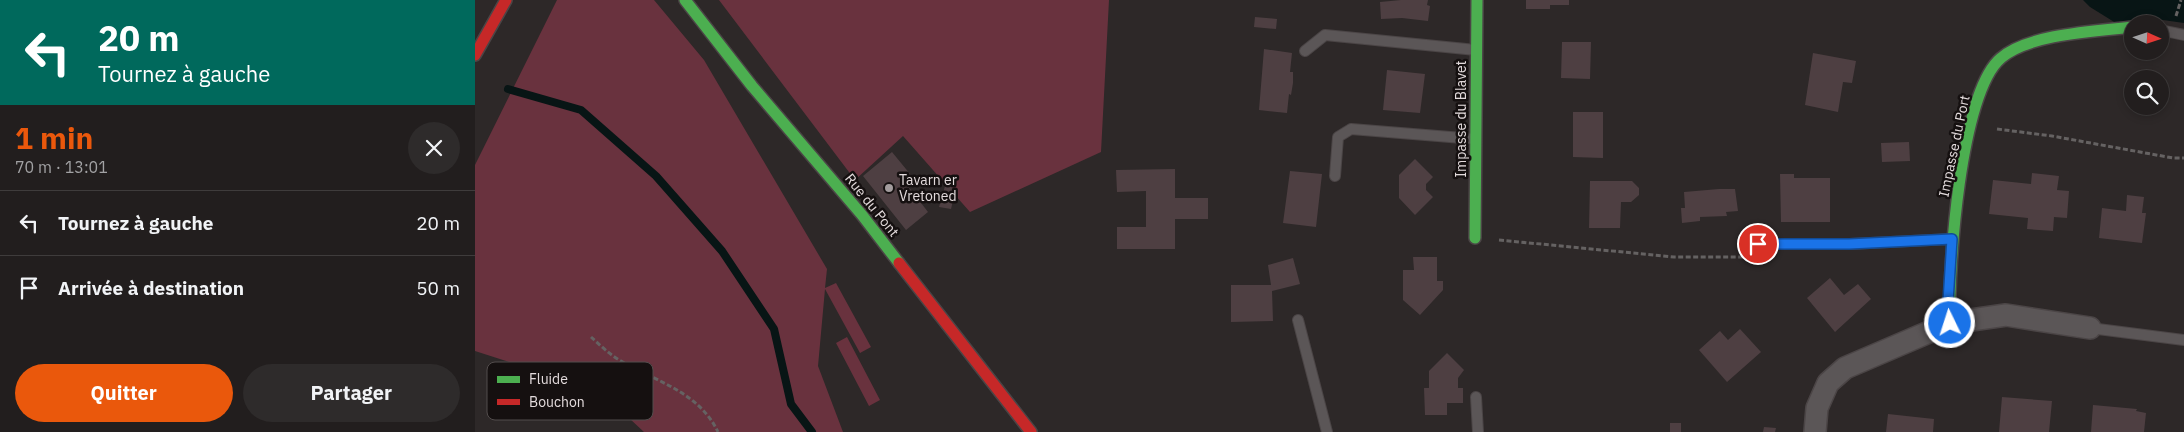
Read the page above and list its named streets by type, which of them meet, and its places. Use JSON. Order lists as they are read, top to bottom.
{
  "streets": {
    "street": ["Impasse du Blavet", "Impasse du Port", "Rue du Pont"]
  },
  "places": ["Tavarn er Vretoned"],
  "legend": ["Fluide", "Bouchon"],
  "north": "right",
  "page": {
    "turn": ["20 m", "Tournez à gauche"],
    "heading": ["1 min", "70 m · 13:01"],
    "list": [
      {
        "name": "Tournez à gauche",
        "value": "20 m"
      },
      {
        "name": "Arrivée à destination",
        "value": "50 m"
      }
    ],
    "buttons": ["Quitter", "Partager"]
  }
}
